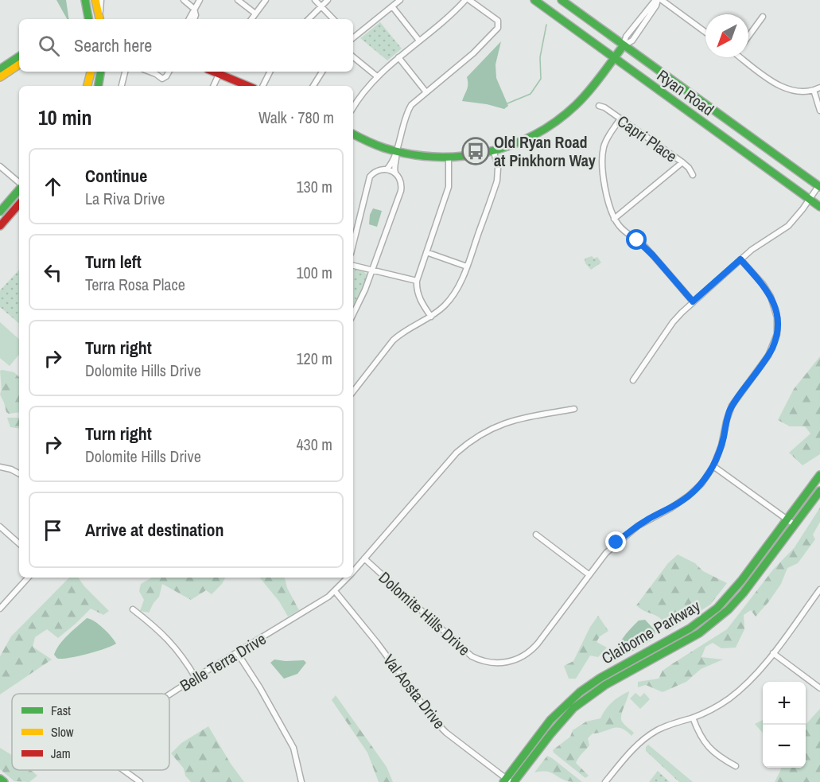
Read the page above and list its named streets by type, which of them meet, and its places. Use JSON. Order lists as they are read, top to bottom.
{
  "streets": {
    "main road": ["Ryan Road", "Claiborne Parkway"],
    "street": [
      "Capri Place",
      "Dolomite Hills Drive",
      "Belle Terra Drive",
      "Val Aosta Drive"
    ]
  },
  "crossings": [
    ["Dolomite Hills Drive", "Belle Terra Drive"],
    ["Claiborne Parkway", "Val Aosta Drive"],
    ["Belle Terra Drive", "Val Aosta Drive"]
  ],
  "places": {
    "bus stop": ["Old Ryan Road at Pinkhorn Way"]
  },
  "legend": ["Fast", "Slow", "Jam"],
  "north": "bottom left",
  "page": {
    "search": "Search here",
    "heading": ["10 min", "Walk · 780 m"],
    "list": [
      ["Continue", "La Riva Drive", "130 m"],
      ["Turn left", "Terra Rosa Place", "100 m"],
      ["Turn right", "Dolomite Hills Drive", "120 m"],
      ["Turn right", "Dolomite Hills Drive", "430 m"],
      "Arrive at destination"
    ],
    "map_buttons": ["+", "−"]
  }
}
